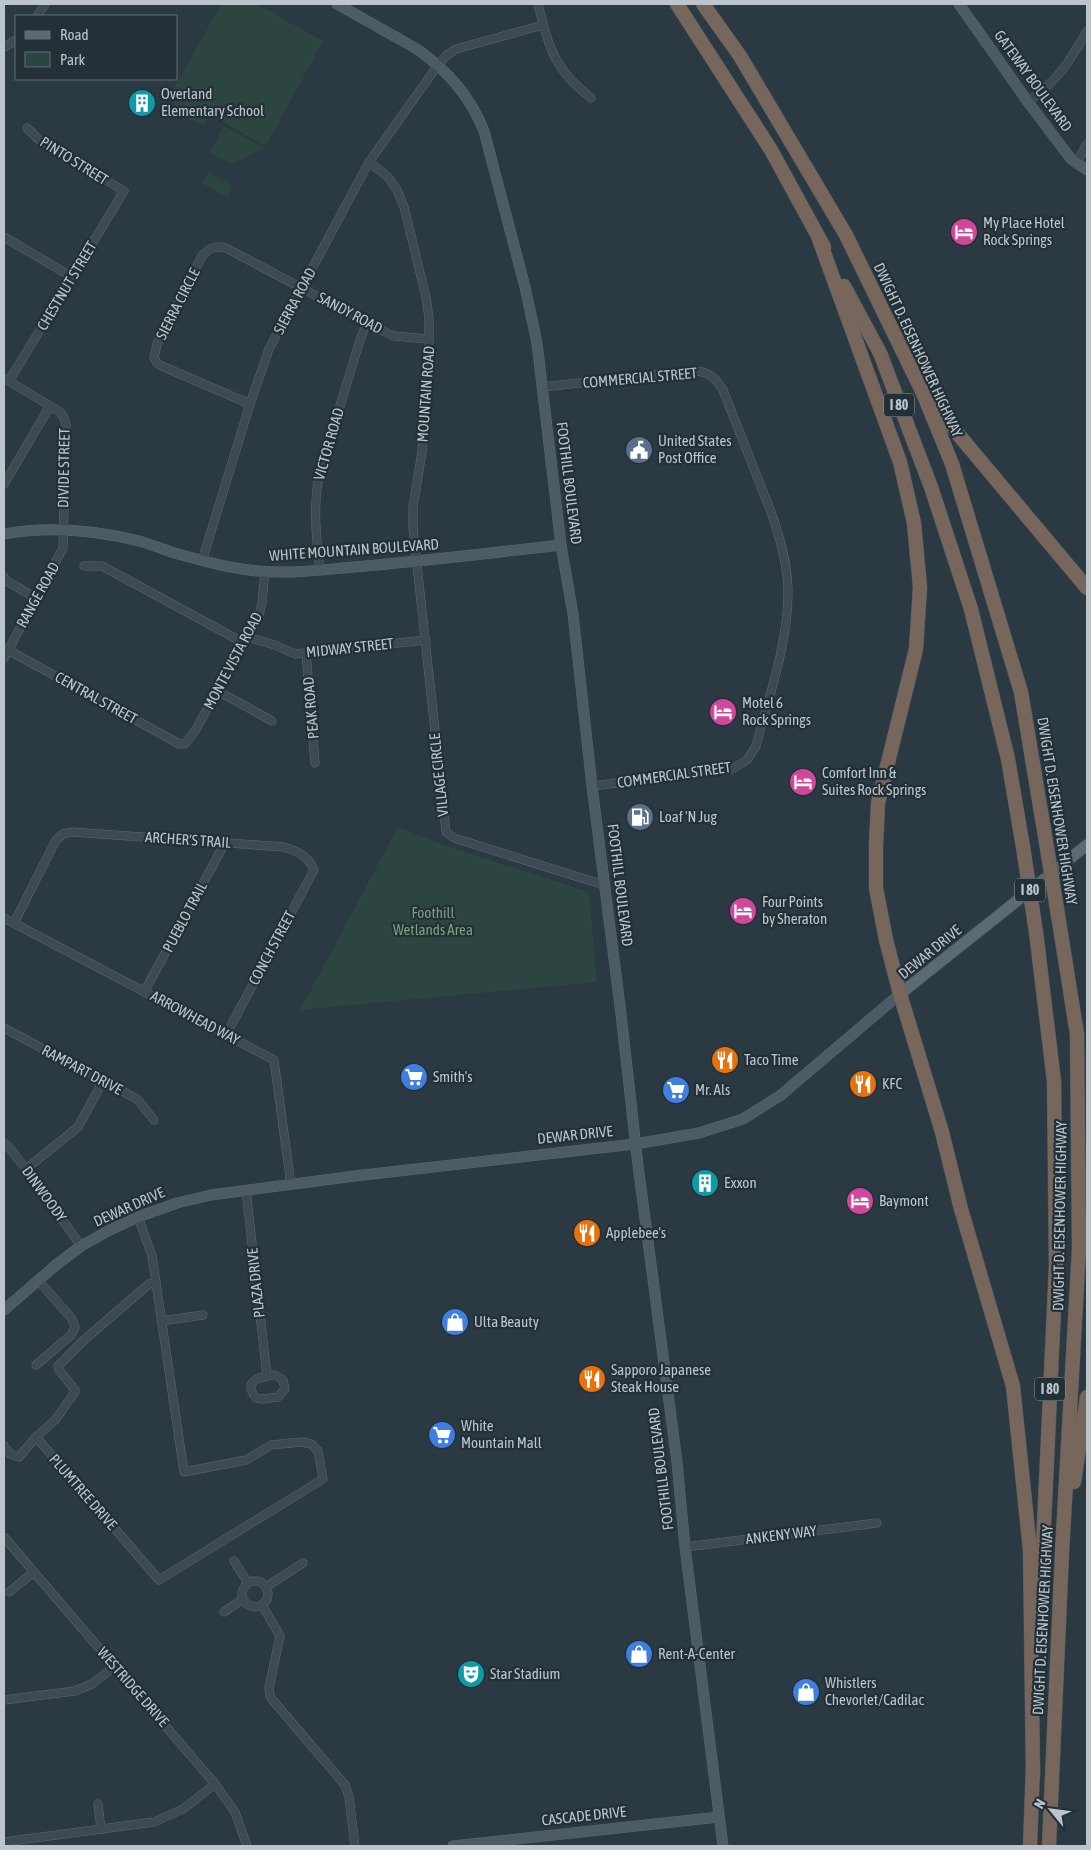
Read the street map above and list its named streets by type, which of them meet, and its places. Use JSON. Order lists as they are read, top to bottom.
{
  "streets": {
    "highway": ["DWIGHT D. EISENHOWER HIGHWAY", "I 80"],
    "main road": ["DEWAR DRIVE"],
    "street": [
      "GATEWAY BOULEVARD",
      "PINTO STREET",
      "CHESTNUT STREET",
      "SIERRA ROAD",
      "SIERRA CIRCLE",
      "SANDY ROAD",
      "COMMERCIAL STREET",
      "MOUNTAIN ROAD",
      "VICTOR ROAD",
      "DIVIDE STREET",
      "FOOTHILL BOULEVARD",
      "WHITE MOUNTAIN BOULEVARD",
      "RANGE ROAD",
      "MIDWAY STREET",
      "MONTE VISTA ROAD",
      "CENTRAL STREET",
      "PEAK ROAD",
      "VILLAGE CIRCLE",
      "ARCHER'S TRAIL",
      "PUEBLO TRAIL",
      "CONCH STREET",
      "ARROWHEAD WAY",
      "RAMPART DRIVE",
      "DINWOODY",
      "PLAZA DRIVE",
      "PLUMTREE DRIVE",
      "ANKENY WAY",
      "WESTRIDGE DRIVE",
      "CASCADE DRIVE"
    ]
  },
  "crossings": [
    ["PINTO STREET", "CHESTNUT STREET"],
    ["CHESTNUT STREET", "DIVIDE STREET"],
    ["SIERRA ROAD", "SIERRA CIRCLE"],
    ["SIERRA ROAD", "SANDY ROAD"],
    ["SIERRA ROAD", "MOUNTAIN ROAD"],
    ["SIERRA ROAD", "FOOTHILL BOULEVARD"],
    ["SIERRA ROAD", "WHITE MOUNTAIN BOULEVARD"],
    ["SIERRA CIRCLE", "SANDY ROAD"],
    ["SANDY ROAD", "MOUNTAIN ROAD"],
    ["SANDY ROAD", "VICTOR ROAD"],
    ["COMMERCIAL STREET", "FOOTHILL BOULEVARD"],
    ["MOUNTAIN ROAD", "WHITE MOUNTAIN BOULEVARD"],
    ["MOUNTAIN ROAD", "MIDWAY STREET"],
    ["MOUNTAIN ROAD", "VILLAGE CIRCLE"],
    ["VICTOR ROAD", "WHITE MOUNTAIN BOULEVARD"],
    ["DIVIDE STREET", "WHITE MOUNTAIN BOULEVARD"],
    ["DIVIDE STREET", "RANGE ROAD"],
    ["FOOTHILL BOULEVARD", "WHITE MOUNTAIN BOULEVARD"],
    ["FOOTHILL BOULEVARD", "VILLAGE CIRCLE"],
    ["FOOTHILL BOULEVARD", "DEWAR DRIVE"],
    ["FOOTHILL BOULEVARD", "ANKENY WAY"],
    ["FOOTHILL BOULEVARD", "CASCADE DRIVE"],
    ["WHITE MOUNTAIN BOULEVARD", "RANGE ROAD"],
    ["WHITE MOUNTAIN BOULEVARD", "MONTE VISTA ROAD"],
    ["RANGE ROAD", "CENTRAL STREET"],
    ["MIDWAY STREET", "MONTE VISTA ROAD"],
    ["MIDWAY STREET", "PEAK ROAD"],
    ["MIDWAY STREET", "VILLAGE CIRCLE"],
    ["MONTE VISTA ROAD", "CENTRAL STREET"],
    ["ARCHER'S TRAIL", "PUEBLO TRAIL"],
    ["ARCHER'S TRAIL", "CONCH STREET"],
    ["ARCHER'S TRAIL", "ARROWHEAD WAY"],
    ["PUEBLO TRAIL", "ARROWHEAD WAY"],
    ["CONCH STREET", "ARROWHEAD WAY"],
    ["DEWAR DRIVE", "ARROWHEAD WAY"],
    ["DEWAR DRIVE", "DINWOODY"],
    ["DEWAR DRIVE", "PLAZA DRIVE"]
  ],
  "parks": ["Foothill Wetlands Area"],
  "places": {
    "building": ["Overland Elementary School", "Exxon"],
    "hotel": [
      "My Place Hotel Rock Springs",
      "Motel 6 Rock Springs",
      "Comfort Inn & Suites Rock Springs",
      "Four Points by Sheraton",
      "Baymont"
    ],
    "public building": ["United States Post Office"],
    "fuel station": ["Loaf 'N Jug"],
    "restaurant": [
      "Taco Time",
      "KFC",
      "Applebee's",
      "Sapporo Japanese Steak House"
    ],
    "supermarket": ["Smith's", "Mr. Als", "White Mountain Mall"],
    "shop": ["Ulta Beauty", "Rent-A-Center", "Whistlers Chevorlet/Cadilac"],
    "theatre": ["Star Stadium"]
  },
  "legend": ["Road", "Park"],
  "north": "top left"
}
